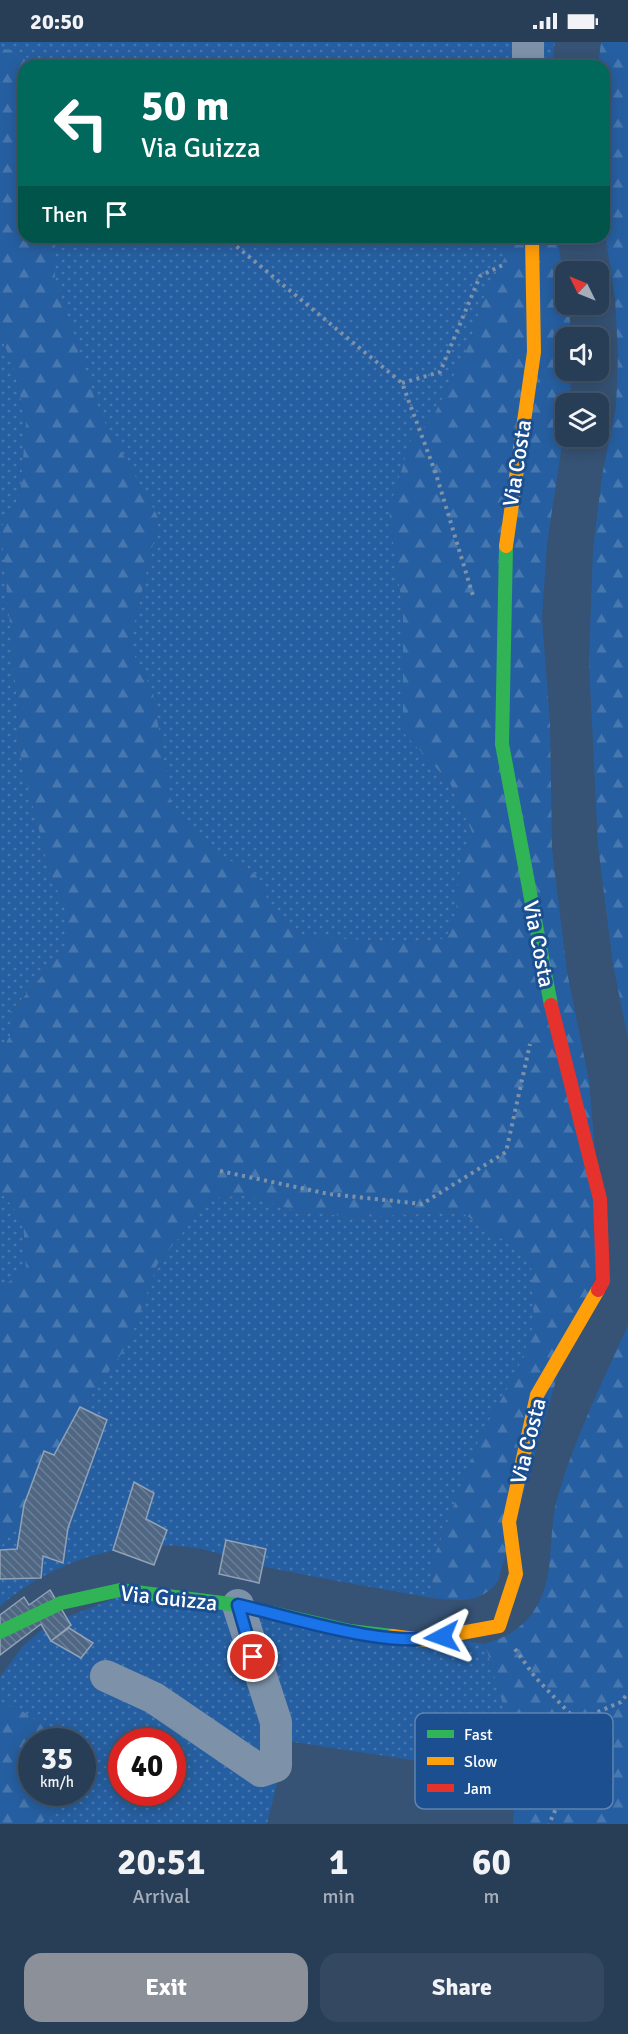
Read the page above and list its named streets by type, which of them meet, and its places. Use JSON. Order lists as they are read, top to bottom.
{
  "streets": {
    "street": ["Via Costa", "Via Guizza"]
  },
  "crossings": [
    ["Via Costa", "Via Guizza"]
  ],
  "legend": ["Fast", "Slow", "Jam"],
  "north": "top left",
  "page": {
    "status": "20:50",
    "turn": ["50 m", "Via Guizza"],
    "then": "Then",
    "speed": "35 km/h",
    "limit": "40",
    "eta": [
      "20:51",
      "Arrival",
      "1",
      "min",
      "60",
      "m"
    ],
    "buttons": ["Exit", "Share"]
  }
}
